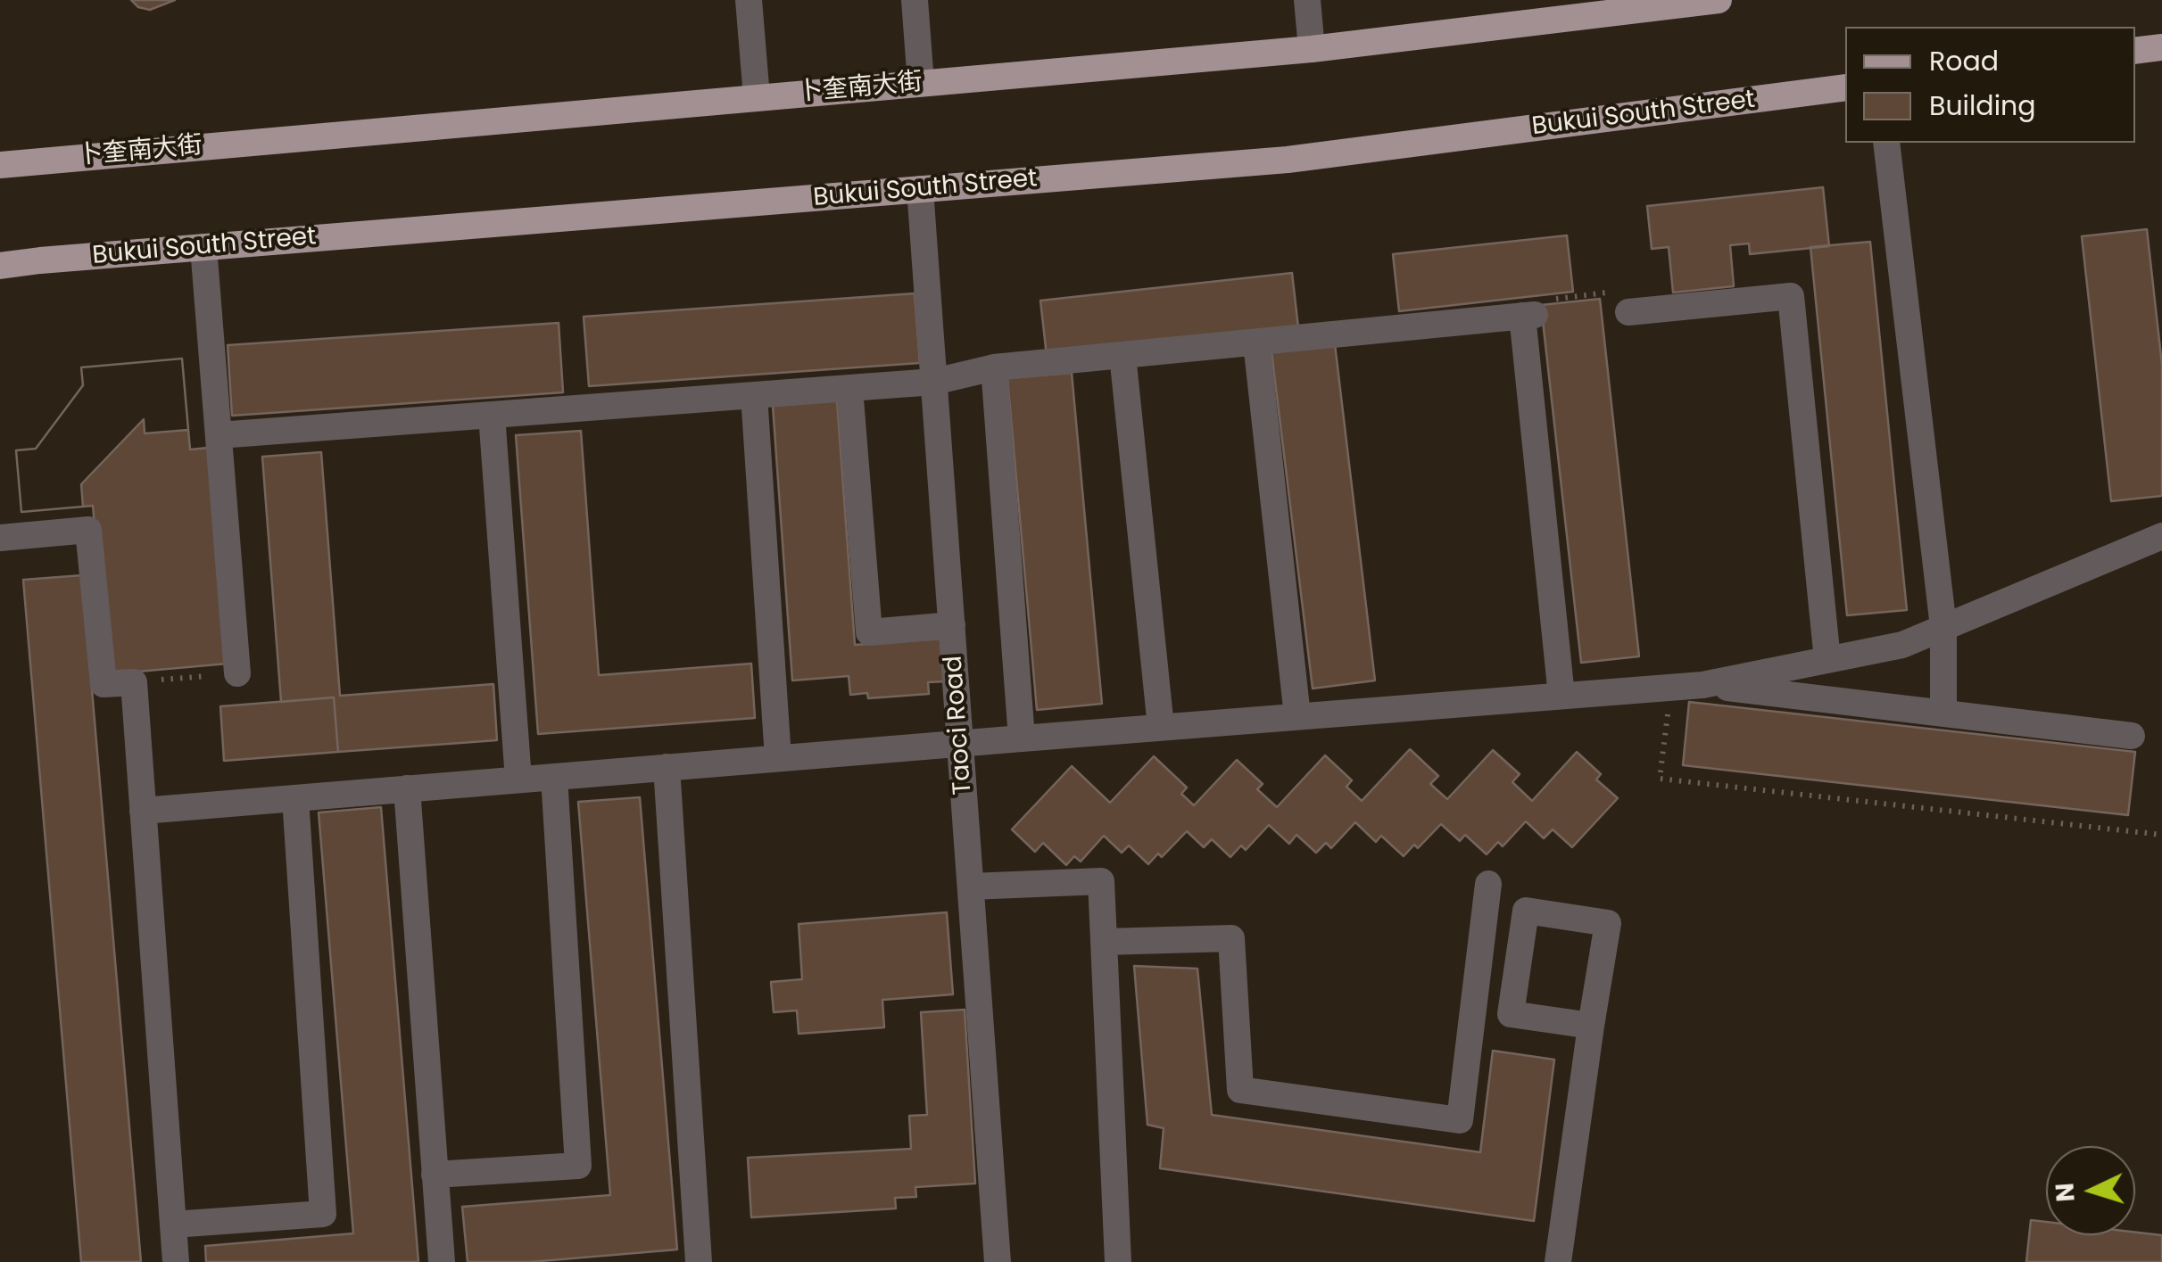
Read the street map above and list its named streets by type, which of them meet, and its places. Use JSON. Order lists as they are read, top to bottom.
{
  "streets": {
    "main road": ["卜奎南大街", "Bukui South Street"],
    "street": ["Taoci Road"]
  },
  "crossings": [
    ["Bukui South Street", "Taoci Road"]
  ],
  "legend": ["Road", "Building"],
  "north": "left"
}
